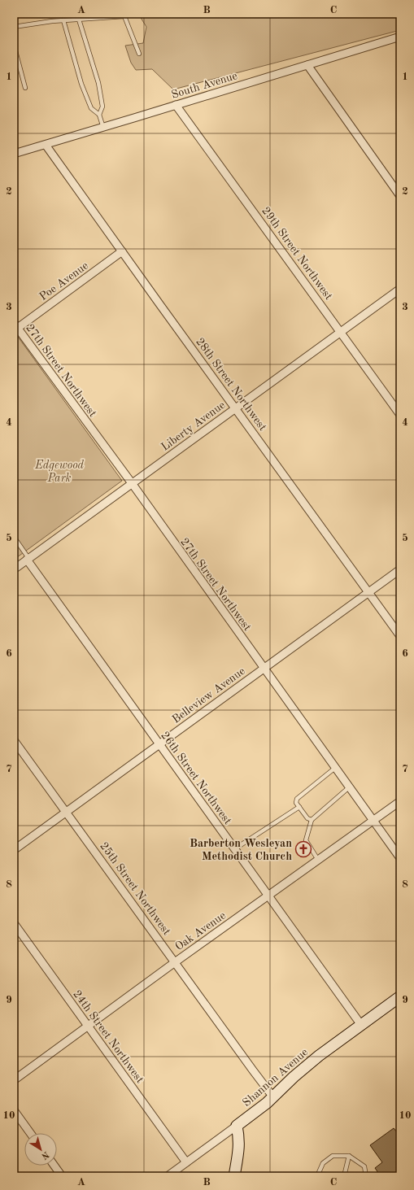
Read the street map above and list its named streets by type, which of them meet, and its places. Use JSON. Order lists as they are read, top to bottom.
{
  "streets": {
    "street": [
      "South Avenue",
      "29th Street Northwest",
      "Poe Avenue",
      "27th Street Northwest",
      "28th Street Northwest",
      "Liberty Avenue",
      "Belleview Avenue",
      "26th Street Northwest",
      "25th Street Northwest",
      "Oak Avenue",
      "24th Street Northwest",
      "Shannon Avenue"
    ]
  },
  "crossings": [
    ["South Avenue", "29th Street Northwest"],
    ["South Avenue", "28th Street Northwest"],
    ["29th Street Northwest", "Liberty Avenue"],
    ["Poe Avenue", "27th Street Northwest"],
    ["Poe Avenue", "28th Street Northwest"],
    ["27th Street Northwest", "Liberty Avenue"],
    ["27th Street Northwest", "Belleview Avenue"],
    ["27th Street Northwest", "Oak Avenue"],
    ["28th Street Northwest", "Liberty Avenue"],
    ["28th Street Northwest", "Belleview Avenue"],
    ["Liberty Avenue", "26th Street Northwest"],
    ["Belleview Avenue", "26th Street Northwest"],
    ["Belleview Avenue", "25th Street Northwest"],
    ["26th Street Northwest", "Oak Avenue"],
    ["26th Street Northwest", "Shannon Avenue"],
    ["25th Street Northwest", "Oak Avenue"],
    ["25th Street Northwest", "Shannon Avenue"],
    ["Oak Avenue", "24th Street Northwest"],
    ["24th Street Northwest", "Shannon Avenue"]
  ],
  "parks": ["Edgewood Park"],
  "places": {
    "church": ["Barberton Wesleyan Methodist Church"]
  },
  "north": "bottom right",
  "grid": {
    "columns": ["A", "B", "C"],
    "rows": [
      "1",
      "2",
      "3",
      "4",
      "5",
      "6",
      "7",
      "8",
      "9",
      "10"
    ]
  }
}
